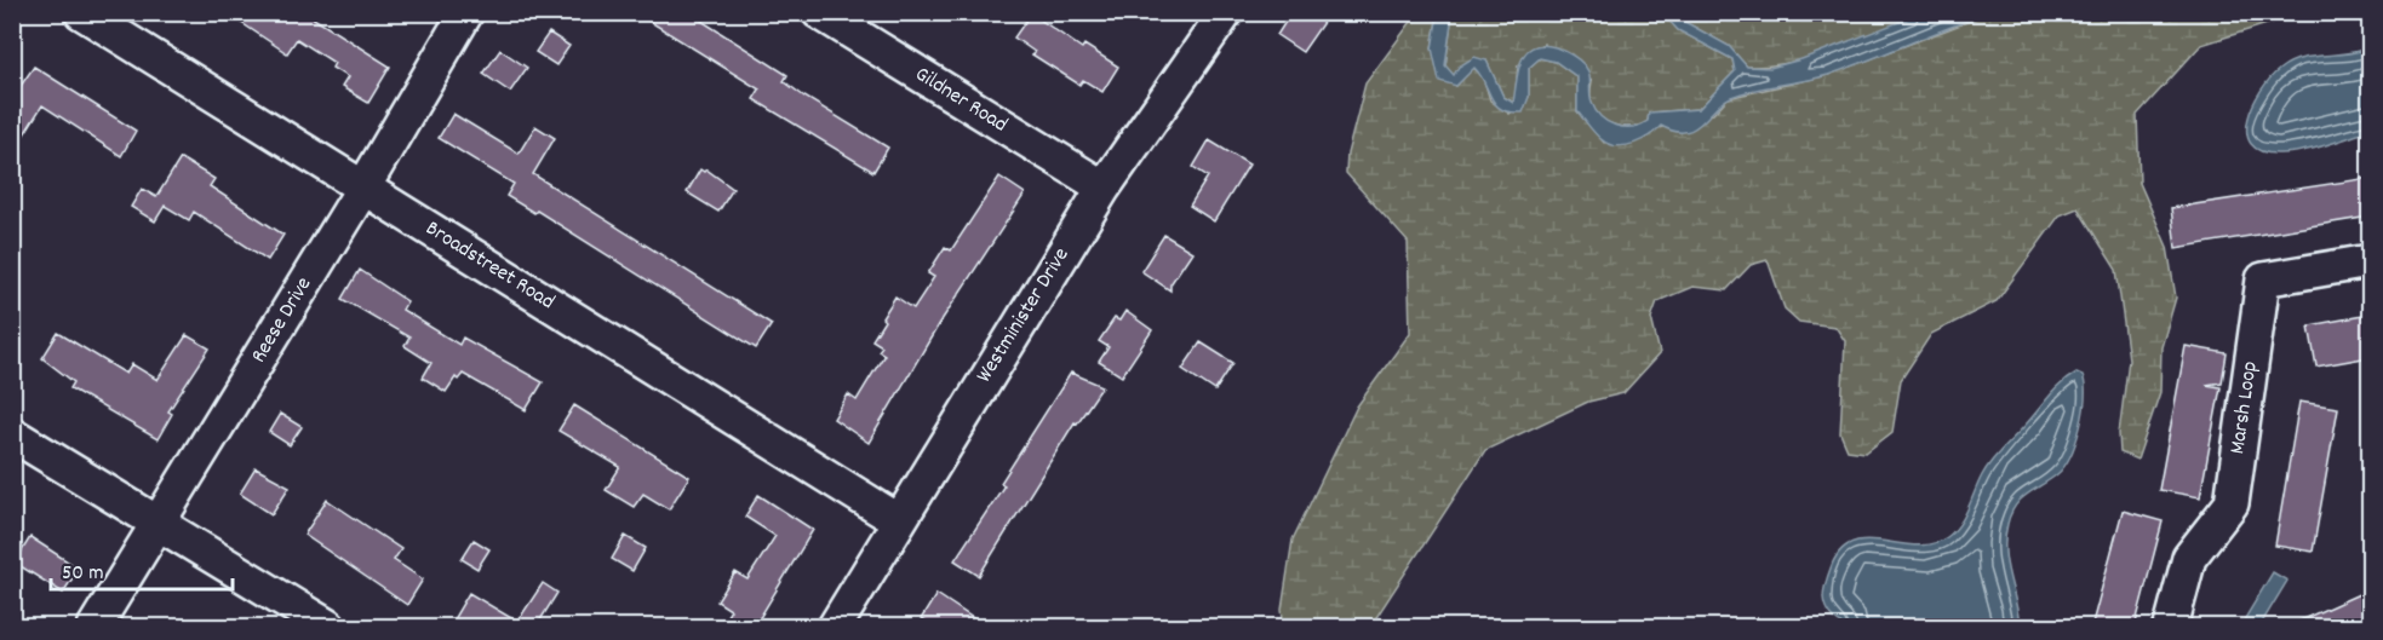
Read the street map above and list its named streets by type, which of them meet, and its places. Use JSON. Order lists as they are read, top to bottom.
{
  "streets": {
    "street": [
      "Gildner Road",
      "Broadstreet Road",
      "Westminister Drive",
      "Reese Drive",
      "Marsh Loop"
    ]
  },
  "crossings": [
    ["Gildner Road", "Westminister Drive"],
    ["Broadstreet Road", "Westminister Drive"],
    ["Broadstreet Road", "Reese Drive"]
  ],
  "scale_bar": "50 m"
}
